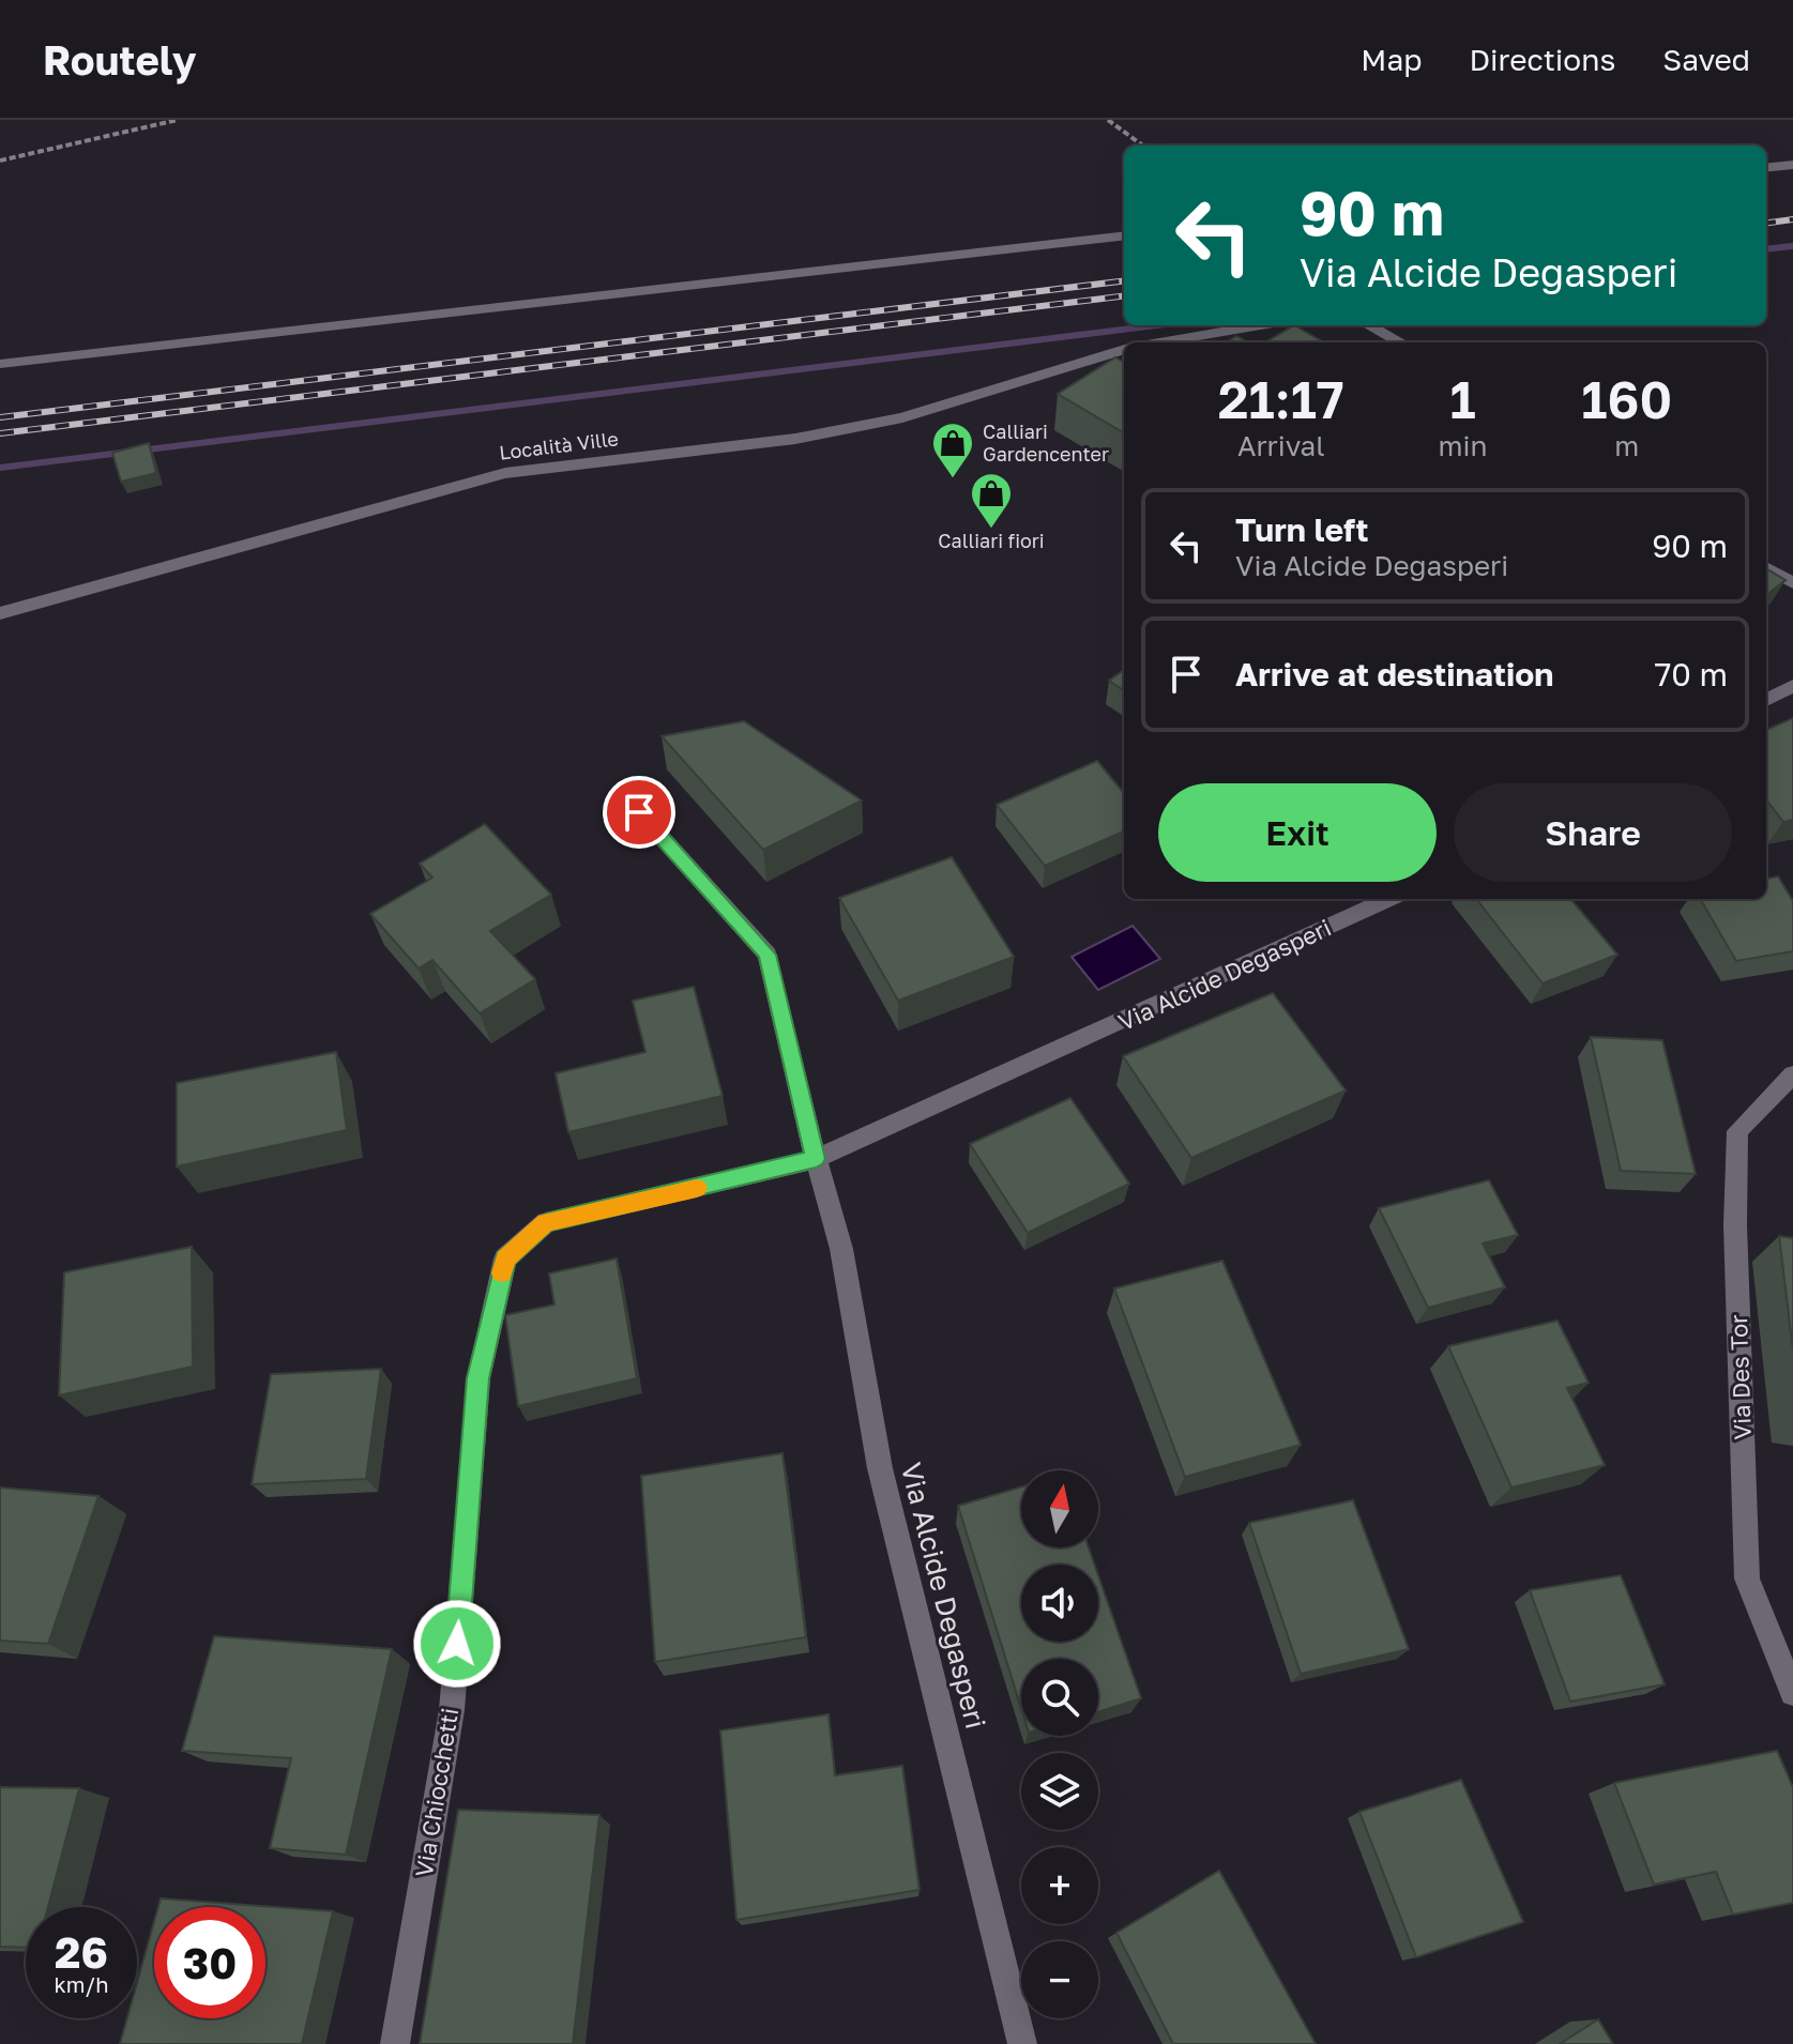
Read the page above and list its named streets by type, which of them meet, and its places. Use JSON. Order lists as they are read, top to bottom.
{
  "streets": {
    "street": [
      "Località Ville",
      "Via Alcide Degasperi",
      "Via Des Tor",
      "Via Chiocchetti"
    ]
  },
  "crossings": [
    ["Via Alcide Degasperi", "Via Chiocchetti"]
  ],
  "places": {
    "shop": ["Calliari Gardencenter", "Calliari fiori"]
  },
  "north": "top",
  "page": {
    "header": "Routely",
    "nav": ["Map", "Directions", "Saved"],
    "turn": ["90 m", "Via Alcide Degasperi"],
    "eta": [
      "21:17",
      "Arrival",
      "1",
      "min",
      "160",
      "m"
    ],
    "list": [
      {
        "name": "Turn left",
        "note": "Via Alcide Degasperi",
        "value": "90 m"
      },
      {
        "name": "Arrive at destination",
        "value": "70 m"
      }
    ],
    "buttons": ["Exit", "Share"],
    "map_buttons": ["+", "−"],
    "speed": "26 km/h",
    "limit": "30"
  }
}
